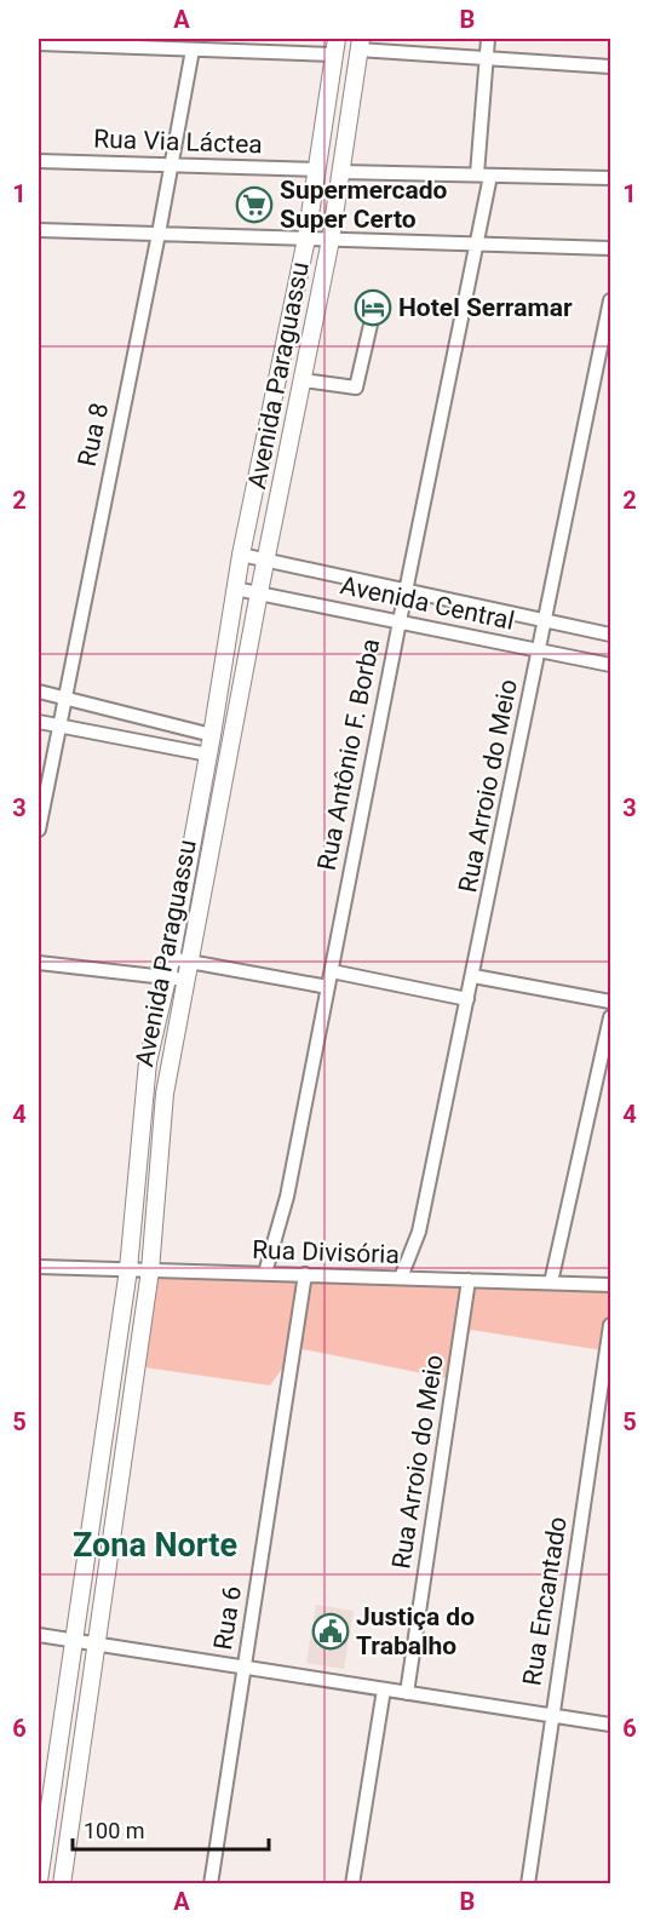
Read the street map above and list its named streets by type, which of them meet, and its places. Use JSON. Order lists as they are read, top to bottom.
{
  "streets": {
    "main road": ["Avenida Paraguassu"],
    "street": [
      "Rua Via Láctea",
      "Rua 8",
      "Avenida Central",
      "Rua Antônio F. Borba",
      "Rua Arroio do Meio",
      "Rua Divisória",
      "Rua Encantado",
      "Rua 6"
    ]
  },
  "crossings": [
    ["Rua Via Láctea", "Avenida Paraguassu"],
    ["Rua Via Láctea", "Rua 8"],
    ["Avenida Paraguassu", "Avenida Central"],
    ["Avenida Paraguassu", "Rua Divisória"],
    ["Avenida Central", "Rua Antônio F. Borba"],
    ["Avenida Central", "Rua Arroio do Meio"],
    ["Rua Antônio F. Borba", "Rua Divisória"],
    ["Rua Arroio do Meio", "Rua Divisória"],
    ["Rua Divisória", "Rua 6"]
  ],
  "districts": ["Zona Norte"],
  "places": {
    "supermarket": ["Supermercado Super Certo"],
    "hotel": ["Hotel Serramar"],
    "public building": ["Justiça do Trabalho"]
  },
  "scale_bar": "100 m",
  "grid": {
    "columns": ["A", "B"],
    "rows": [
      "1",
      "2",
      "3",
      "4",
      "5",
      "6"
    ]
  }
}
